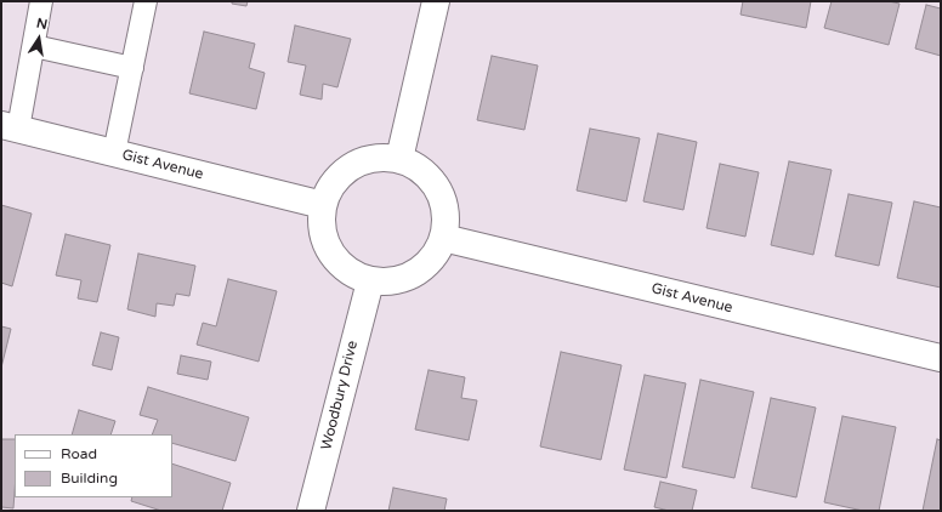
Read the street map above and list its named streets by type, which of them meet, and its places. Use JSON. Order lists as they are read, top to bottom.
{
  "streets": {
    "street": ["Gist Avenue", "Woodbury Drive"]
  },
  "crossings": [
    ["Gist Avenue", "Woodbury Drive"]
  ],
  "legend": ["Road", "Building"],
  "north": "top"
}
